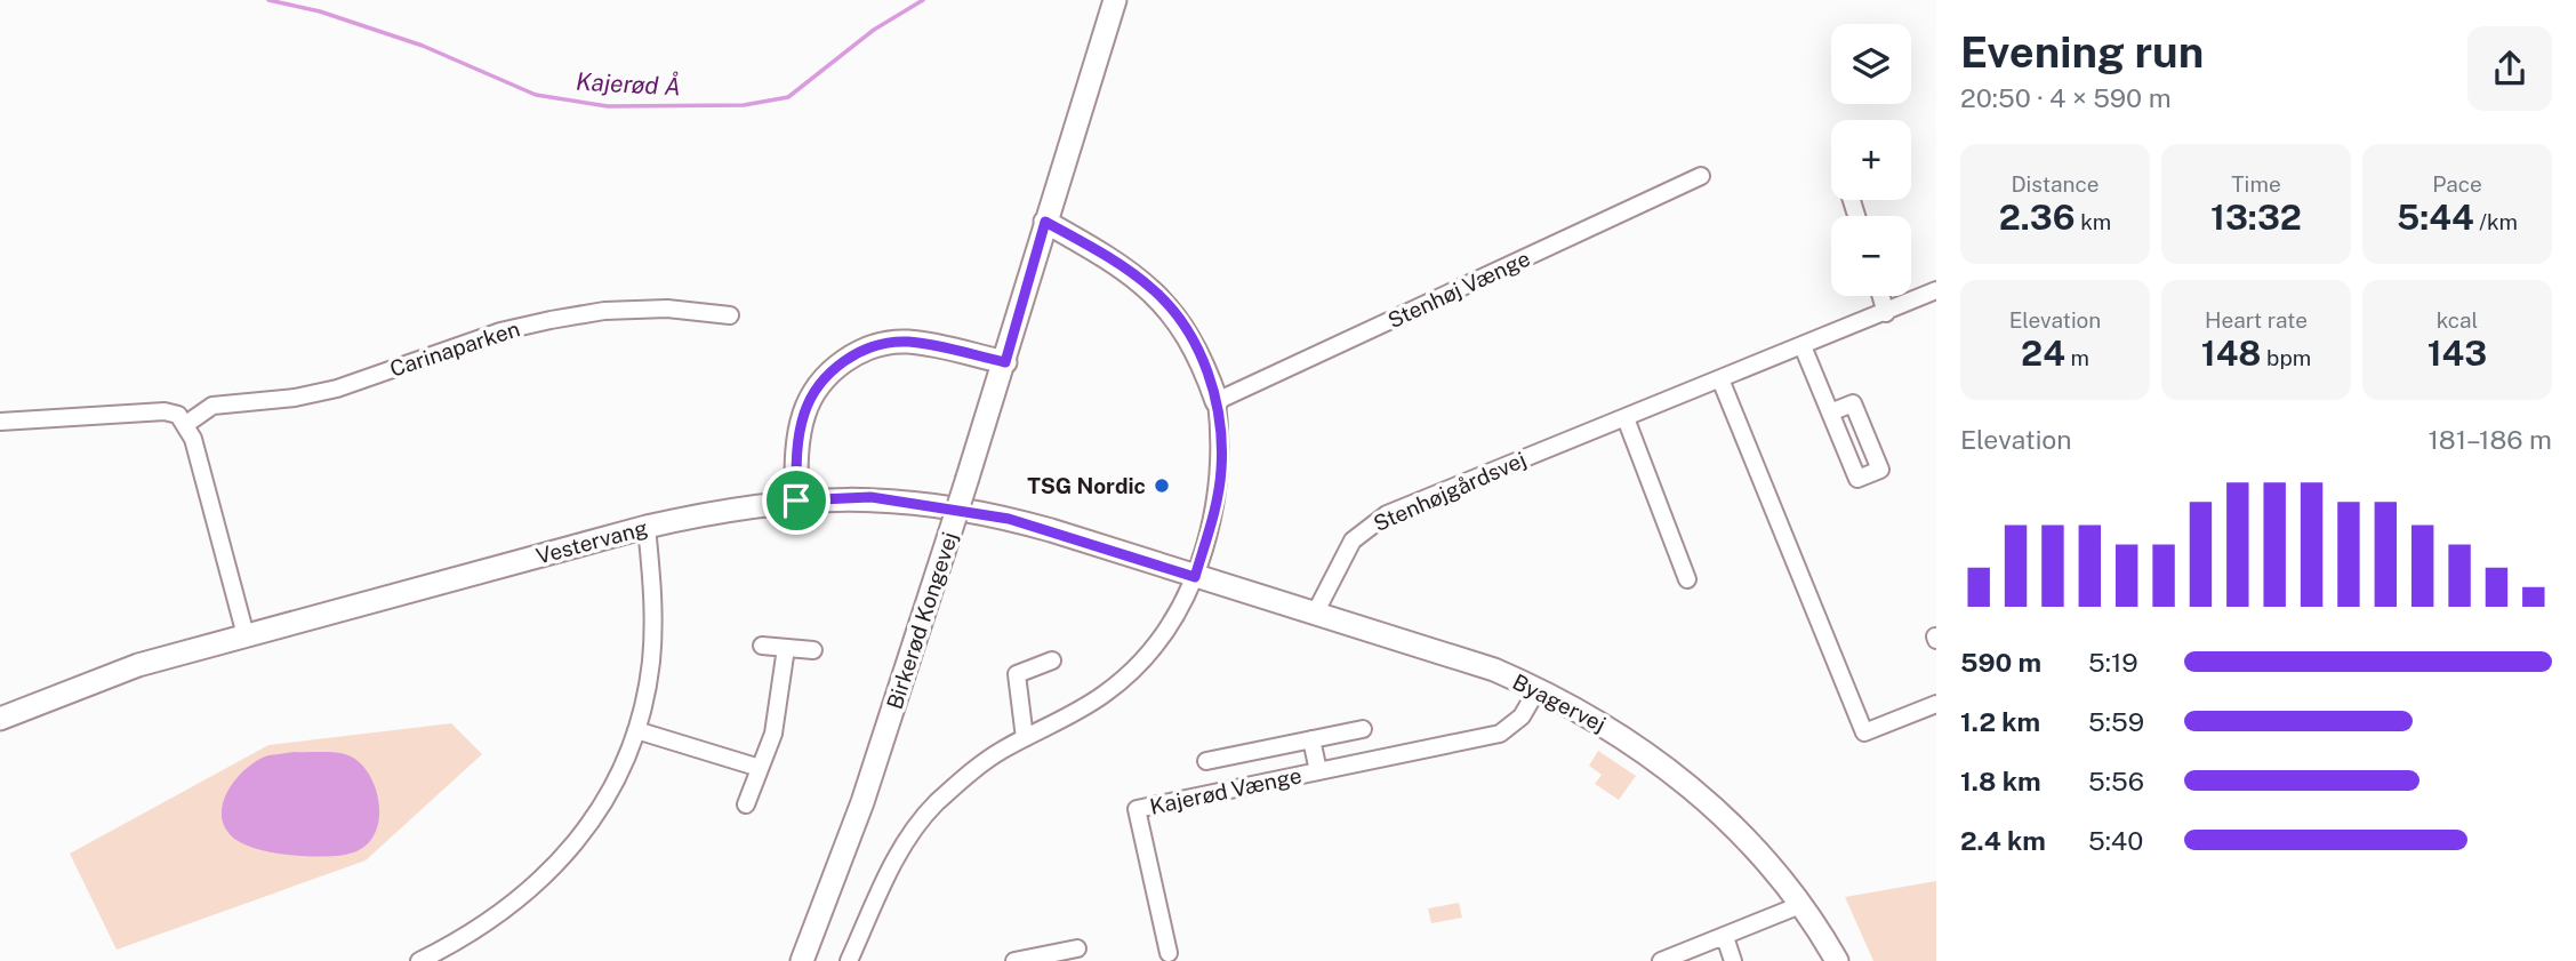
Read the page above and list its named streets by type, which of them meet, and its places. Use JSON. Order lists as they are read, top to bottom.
{
  "streets": {
    "street": [
      "Stenhøj Vænge",
      "Carinaparken",
      "Stenhøjgårdsvej",
      "Vestervang",
      "Birkerød Kongevej",
      "Byagervej",
      "Kajerød Vænge"
    ]
  },
  "crossings": [
    ["Stenhøjgårdsvej", "Byagervej"],
    ["Vestervang", "Byagervej"],
    ["Byagervej", "Kajerød Vænge"]
  ],
  "water": ["Kajerød Å"],
  "places": ["TSG Nordic"],
  "page": {
    "heading": ["Evening run", "20:50 · 4 × 590 m"],
    "map_buttons": ["+", "−"],
    "stats": [
      ["Distance", "2.36 km"],
      ["Time", "13:32"],
      ["Pace", "5:44 /km"],
      ["Elevation", "24 m"],
      ["Heart rate", "148 bpm"],
      ["kcal", "143"]
    ],
    "chart": ["Elevation", "181–186 m"],
    "list": [
      {
        "name": "590 m",
        "note": "5:19"
      },
      {
        "name": "1.2 km",
        "note": "5:59"
      },
      {
        "name": "1.8 km",
        "note": "5:56"
      },
      {
        "name": "2.4 km",
        "note": "5:40"
      }
    ]
  }
}
